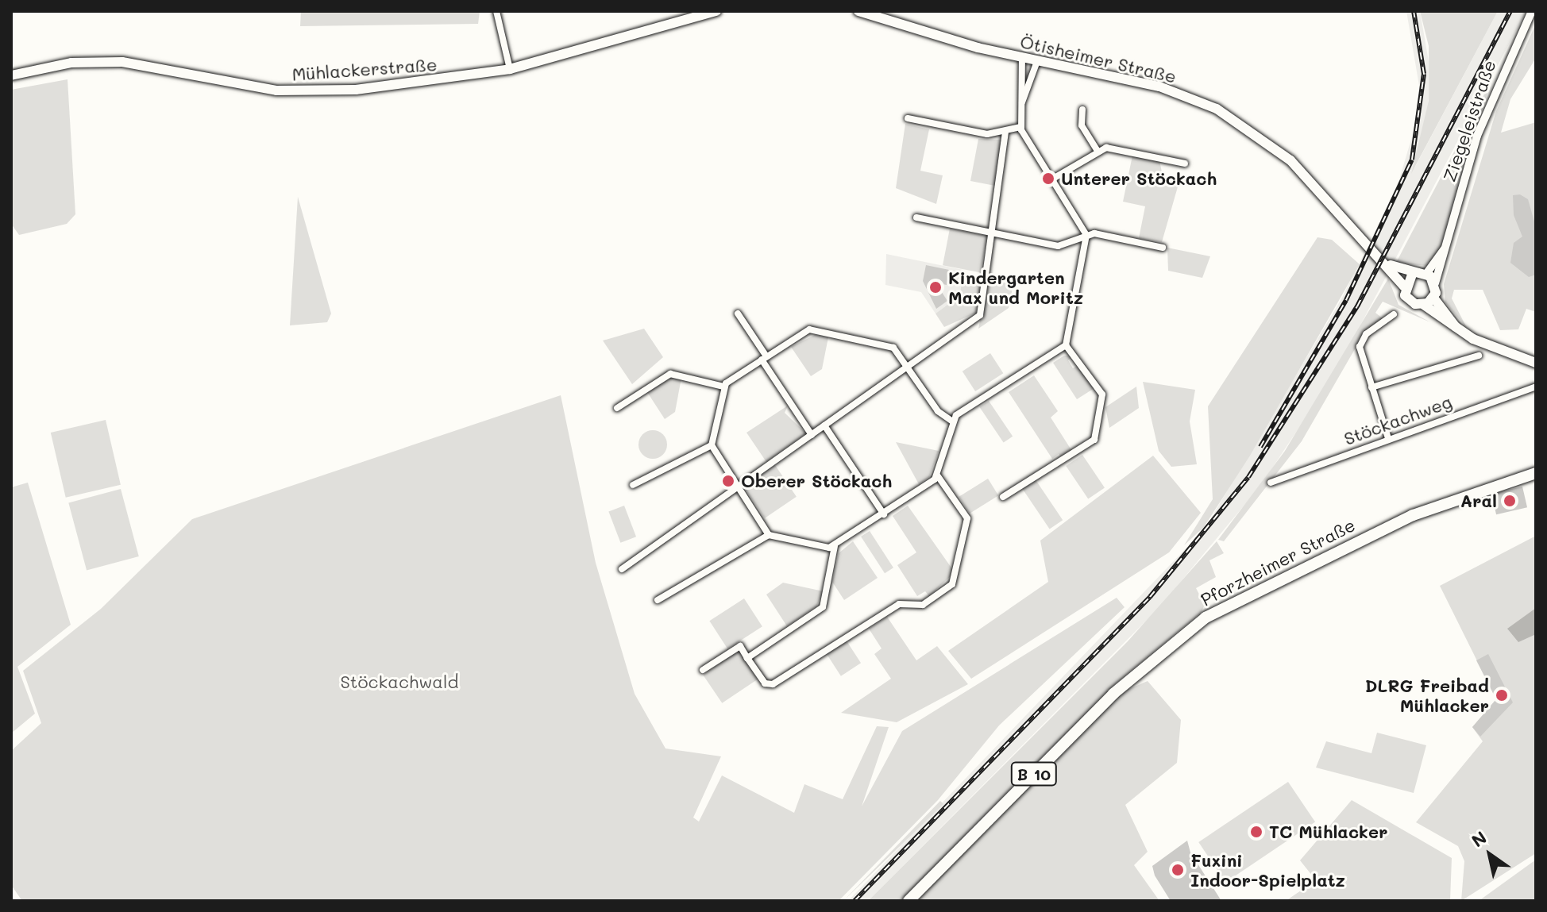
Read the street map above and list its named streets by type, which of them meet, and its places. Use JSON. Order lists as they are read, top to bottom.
{
  "streets": {
    "main road": [
      "Ötisheimer Straße",
      "Mühlackerstraße",
      "Pforzheimer Straße",
      "B 10"
    ],
    "street": ["Ziegeleistraße", "Stöckachweg"]
  },
  "parks": ["Stöckachwald"],
  "places": [
    "Unterer Stöckach",
    "Kindergarten Max und Moritz",
    "Oberer Stöckach",
    "Aral",
    "DLRG Freibad Mühlacker",
    "TC Mühlacker",
    "Fuxini Indoor-Spielplatz"
  ],
  "north": "top left"
}
